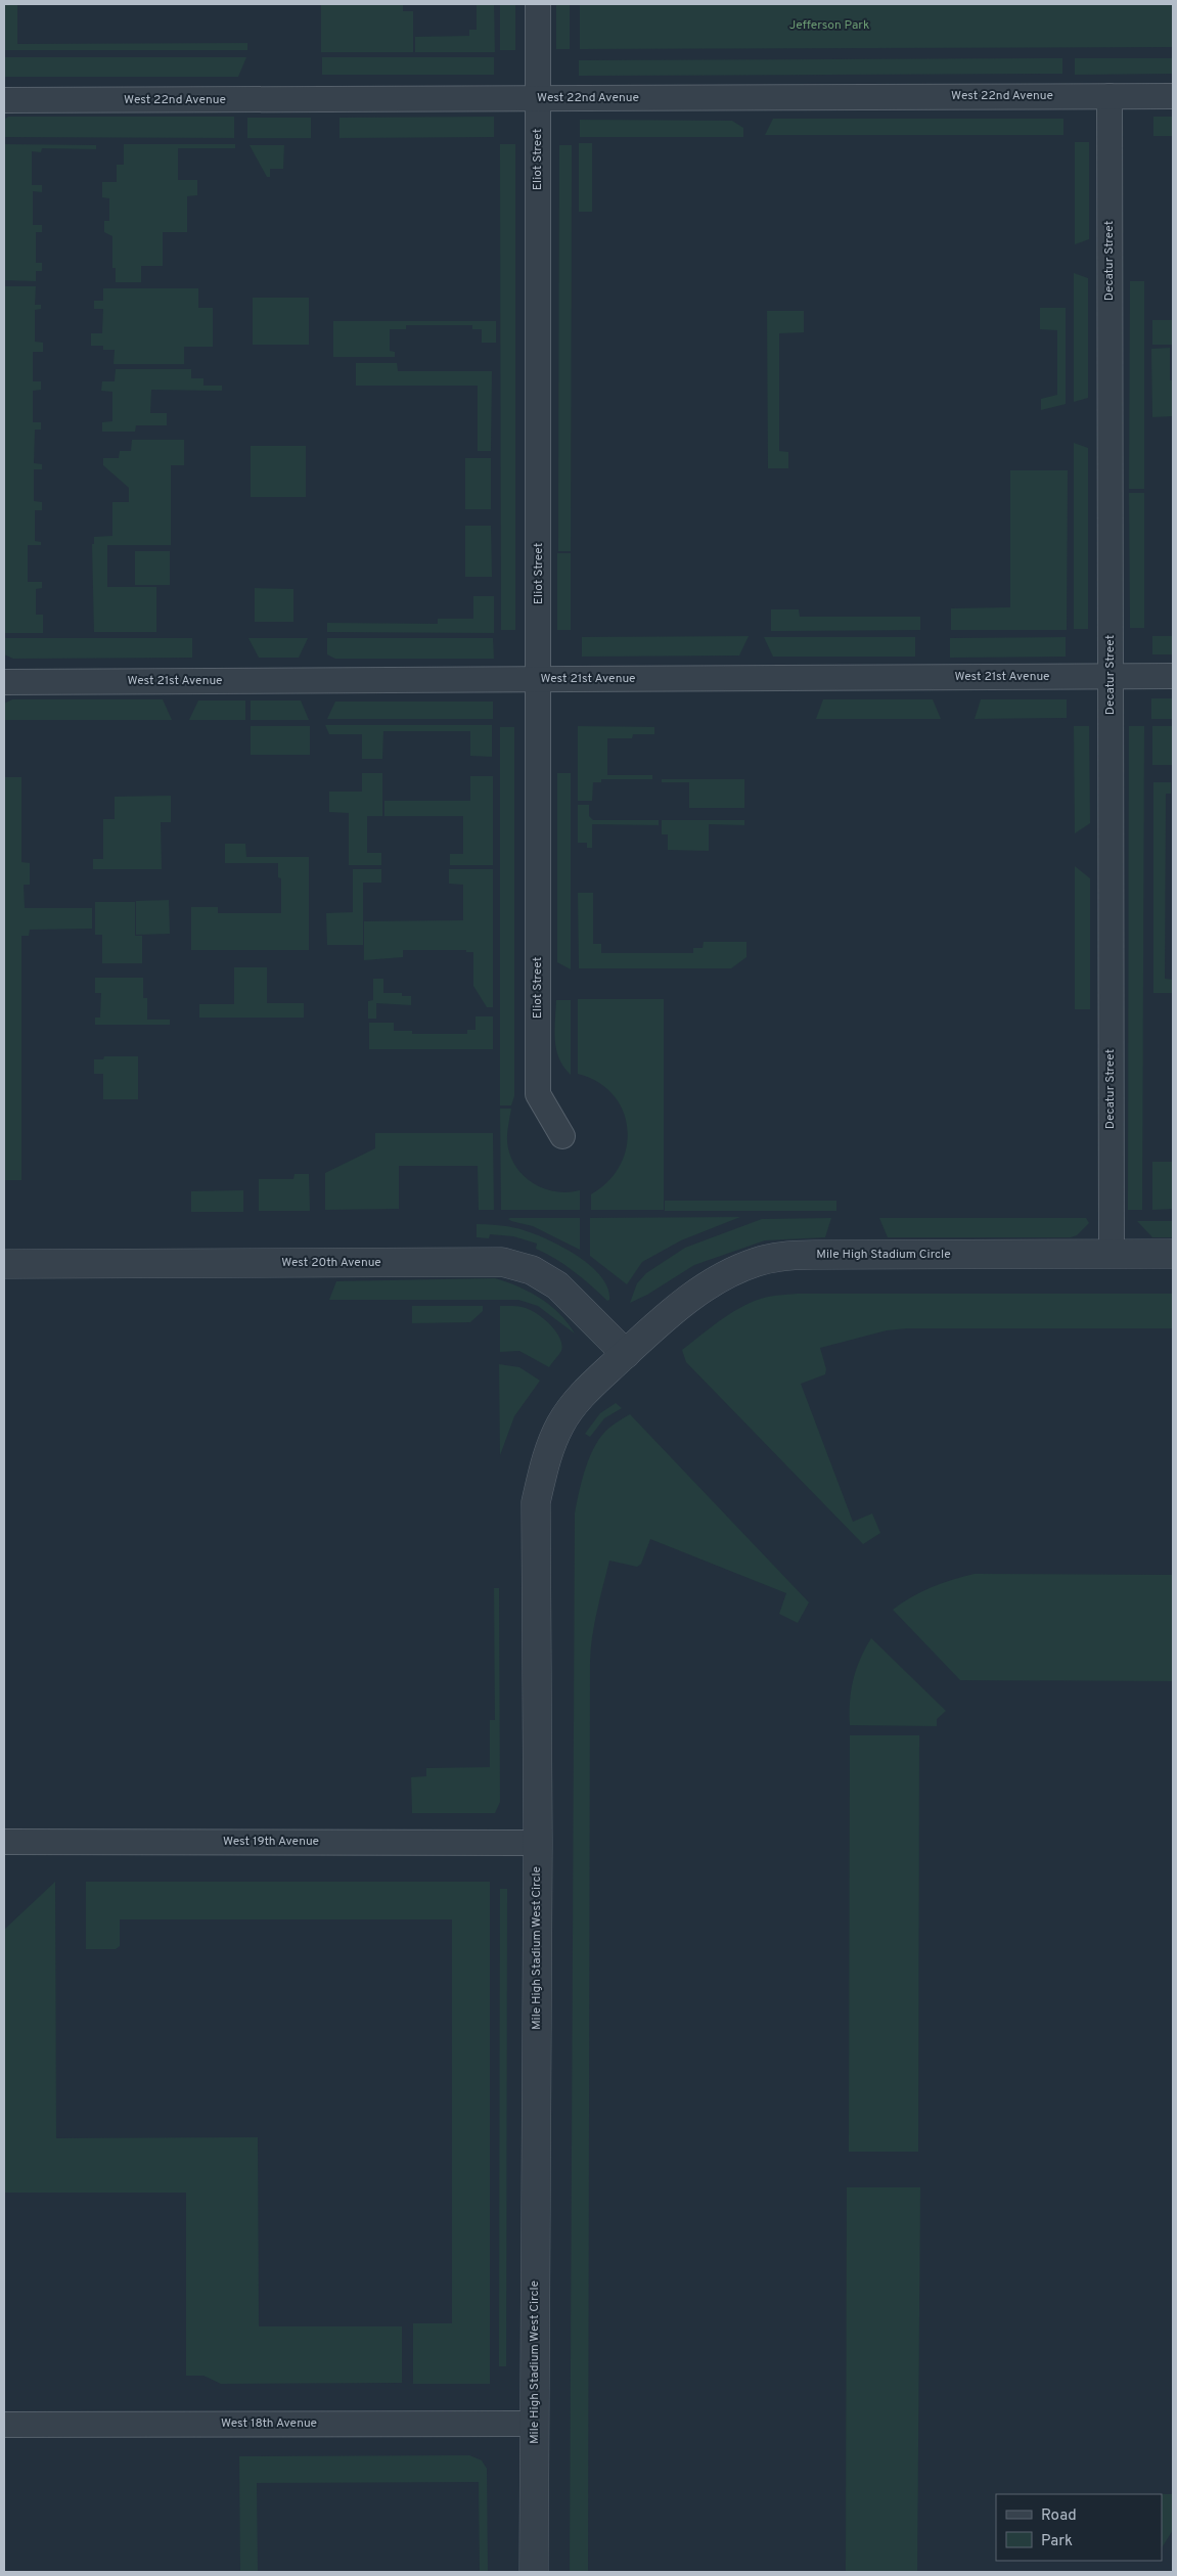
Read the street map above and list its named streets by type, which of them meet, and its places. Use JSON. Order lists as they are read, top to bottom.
{
  "streets": {
    "street": [
      "West 22nd Avenue",
      "Eliot Street",
      "Decatur Street",
      "West 21st Avenue",
      "Mile High Stadium Circle",
      "West 20th Avenue",
      "West 19th Avenue",
      "Mile High Stadium West Circle",
      "West 18th Avenue"
    ]
  },
  "crossings": [
    ["West 22nd Avenue", "Eliot Street"],
    ["West 22nd Avenue", "Decatur Street"],
    ["Eliot Street", "West 21st Avenue"],
    ["Decatur Street", "West 21st Avenue"],
    ["Decatur Street", "Mile High Stadium Circle"],
    ["Mile High Stadium Circle", "West 20th Avenue"],
    ["Mile High Stadium Circle", "Mile High Stadium West Circle"],
    ["West 20th Avenue", "Mile High Stadium West Circle"],
    ["West 19th Avenue", "Mile High Stadium West Circle"],
    ["Mile High Stadium West Circle", "West 18th Avenue"]
  ],
  "parks": ["Jefferson Park"],
  "legend": ["Road", "Park"]
}
